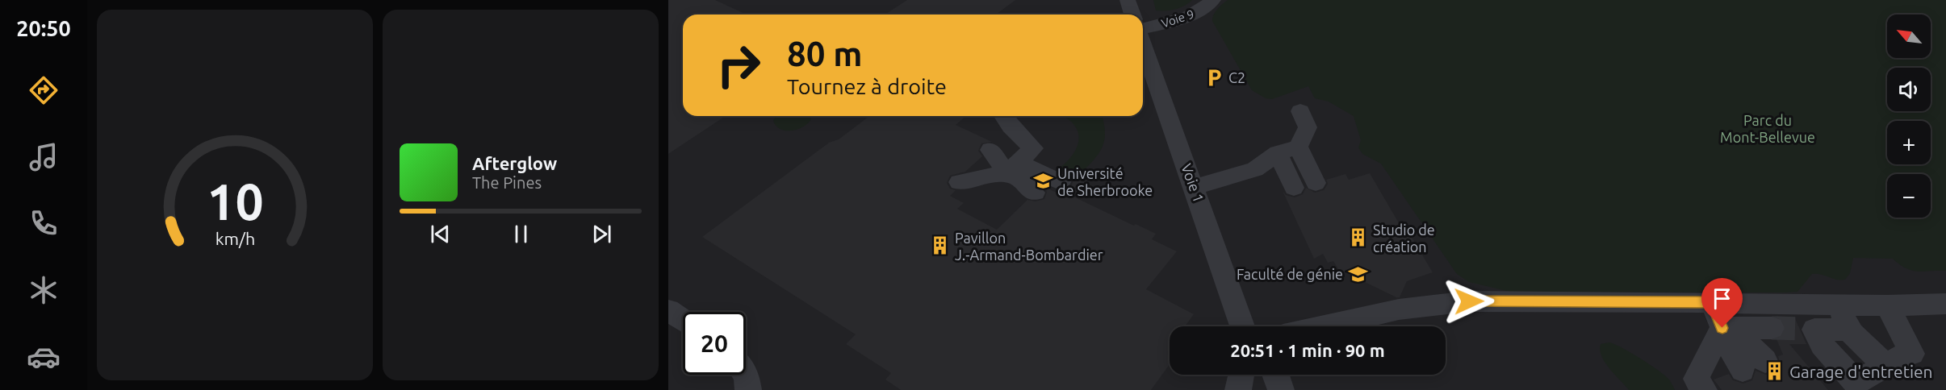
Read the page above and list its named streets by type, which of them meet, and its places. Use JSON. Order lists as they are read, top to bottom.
{
  "streets": {
    "lane": ["Voie 9", "Voie 1"]
  },
  "parks": ["Parc du Mont-Bellevue"],
  "places": {
    "parking": ["C2"],
    "school or university": ["Université de Sherbrooke", "Faculté de génie"],
    "building": ["Studio de création", "Pavillon J.-Armand-Bombardier", "Garage d'entretien"]
  },
  "north": "top left",
  "page": {
    "tabs": "20:50",
    "map_buttons": ["+", "−"],
    "turn": ["80 m", "Tournez à droite"],
    "song": ["Afterglow", "The Pines"],
    "limit": "20",
    "trip": "20:51 · 1 min · 90 m",
    "gauge": ["10", "km/h"]
  }
}
